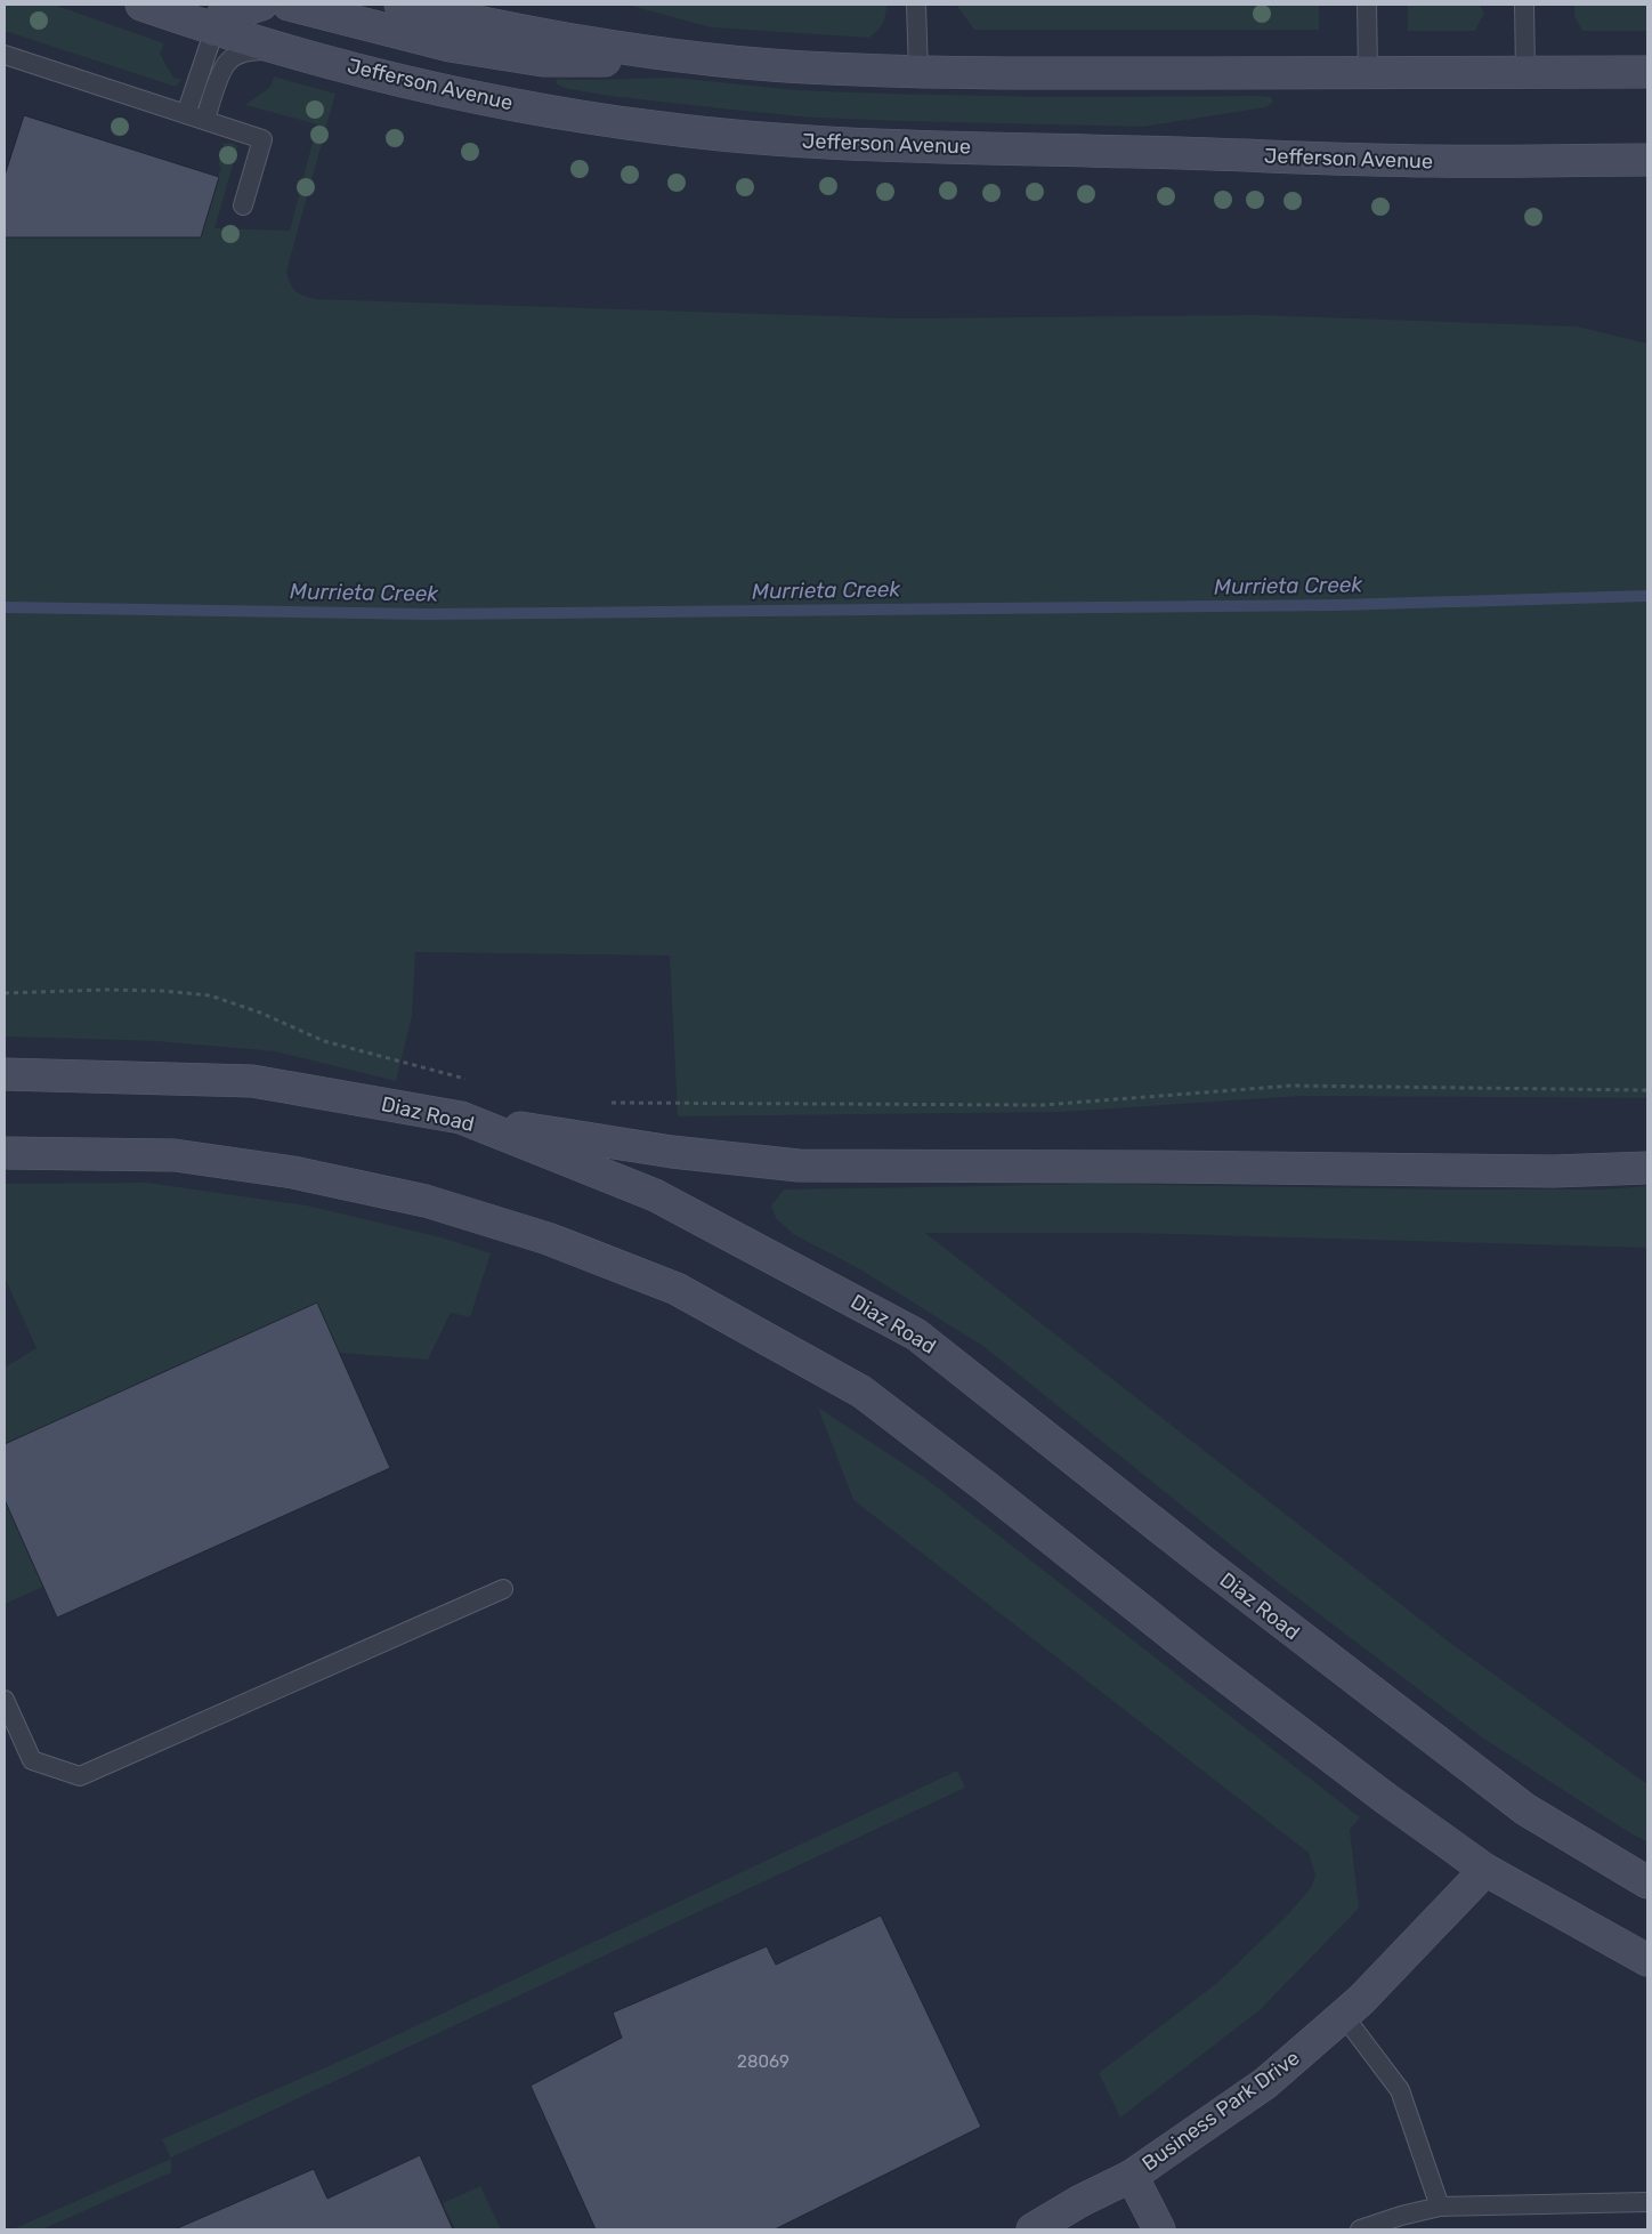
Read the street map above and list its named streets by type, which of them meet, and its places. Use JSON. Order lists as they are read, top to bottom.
{
  "streets": {
    "main road": ["Jefferson Avenue", "Diaz Road", "Business Park Drive"]
  },
  "water": ["Murrieta Creek"],
  "house_numbers": ["28069"]
}
